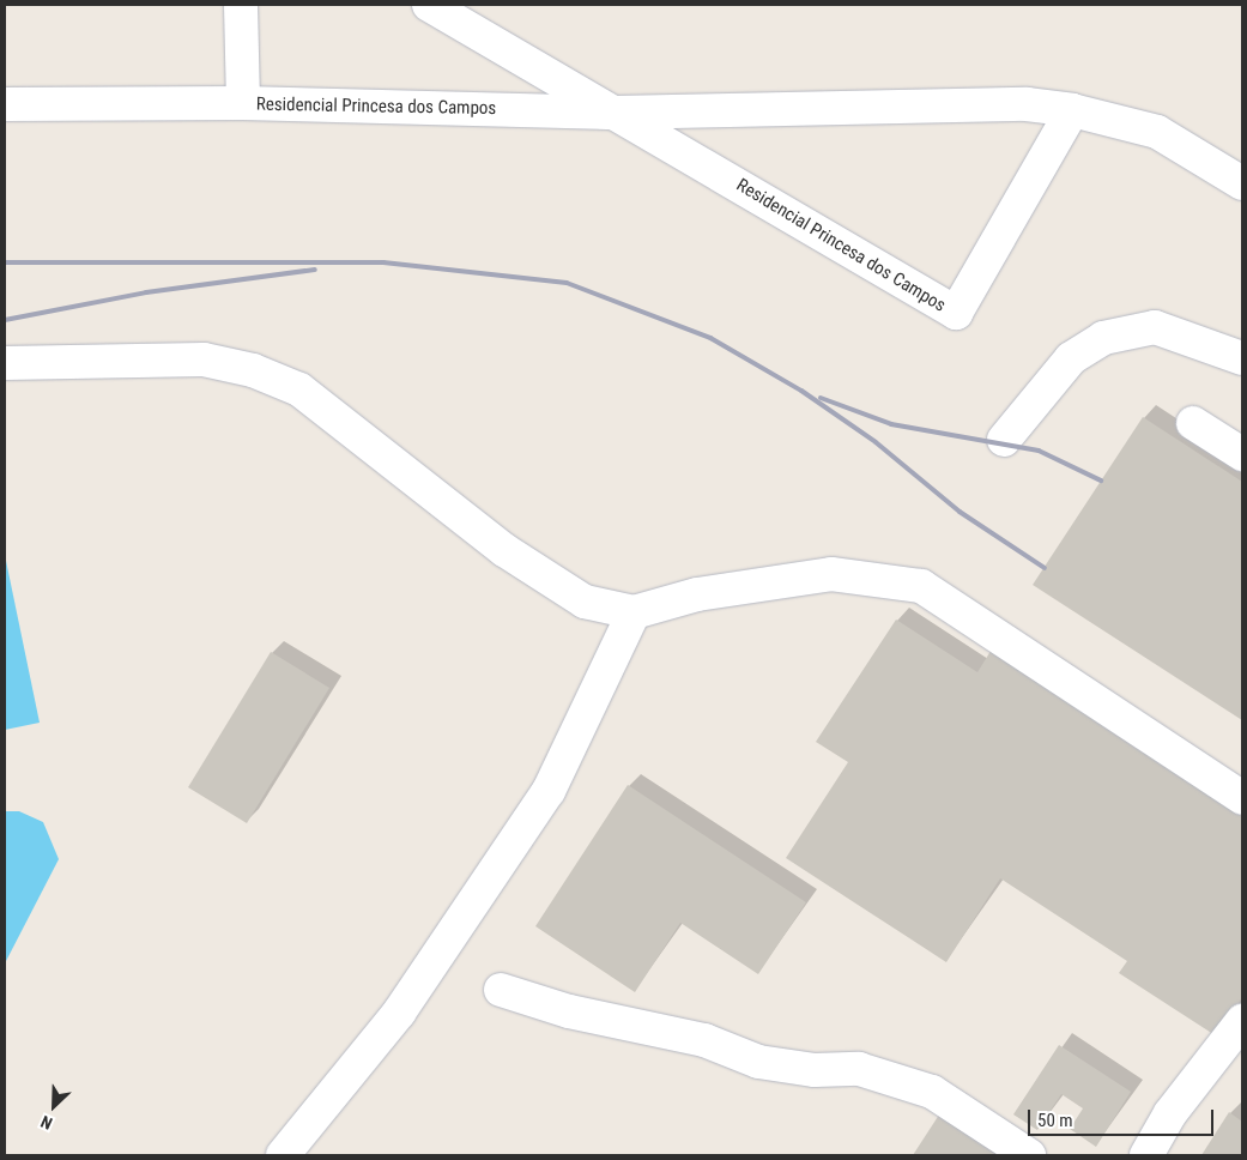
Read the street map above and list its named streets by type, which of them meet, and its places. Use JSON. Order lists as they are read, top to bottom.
{
  "streets": {
    "street": ["Residencial Princesa dos Campos"]
  },
  "scale_bar": "50 m",
  "north": "bottom left"
}
